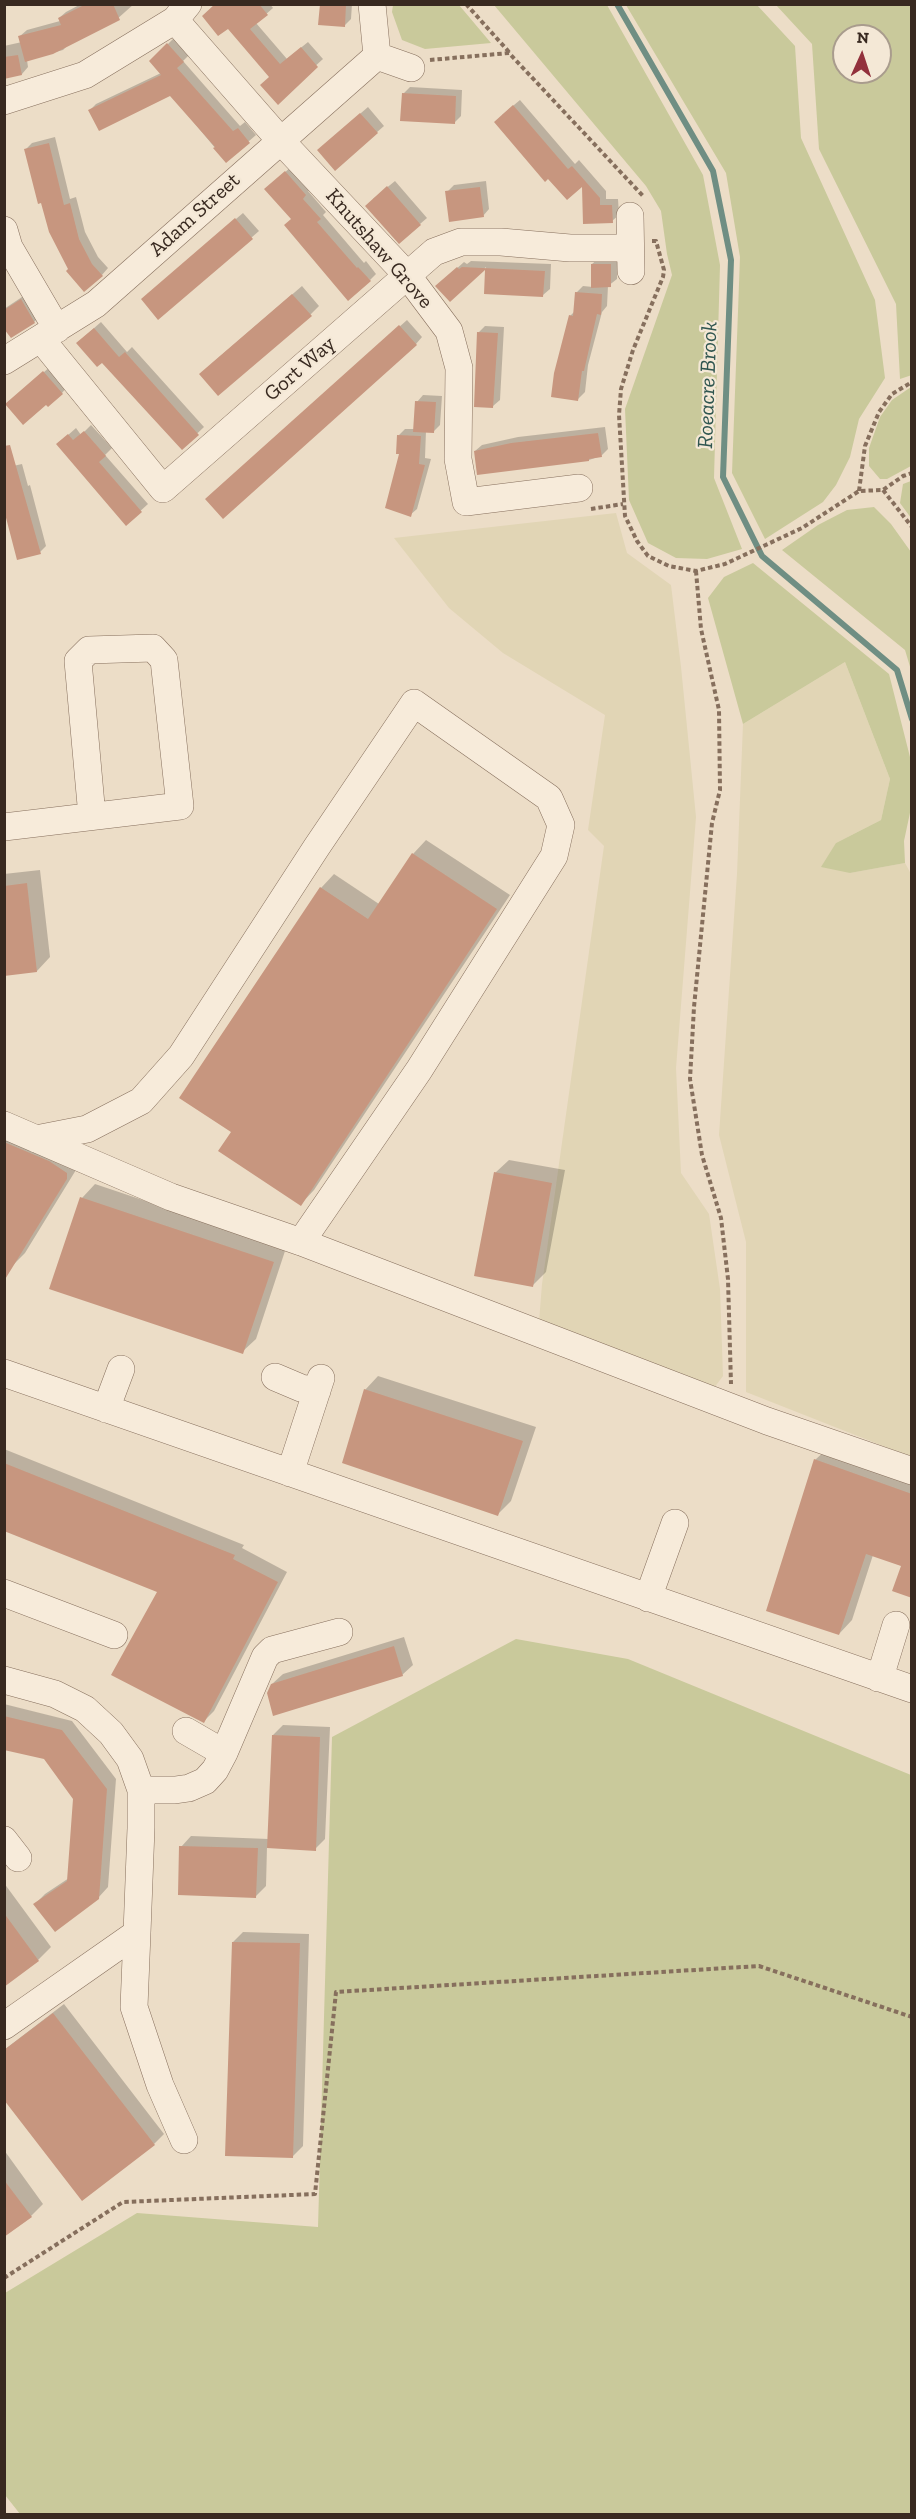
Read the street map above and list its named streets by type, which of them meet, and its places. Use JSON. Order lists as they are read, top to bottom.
{
  "streets": {
    "street": ["Adam Street", "Knutshaw Grove", "Gort Way"]
  },
  "crossings": [
    ["Adam Street", "Knutshaw Grove"],
    ["Adam Street", "Gort Way"],
    ["Knutshaw Grove", "Gort Way"]
  ],
  "water": ["Roeacre Brook"],
  "north": "top"
}
